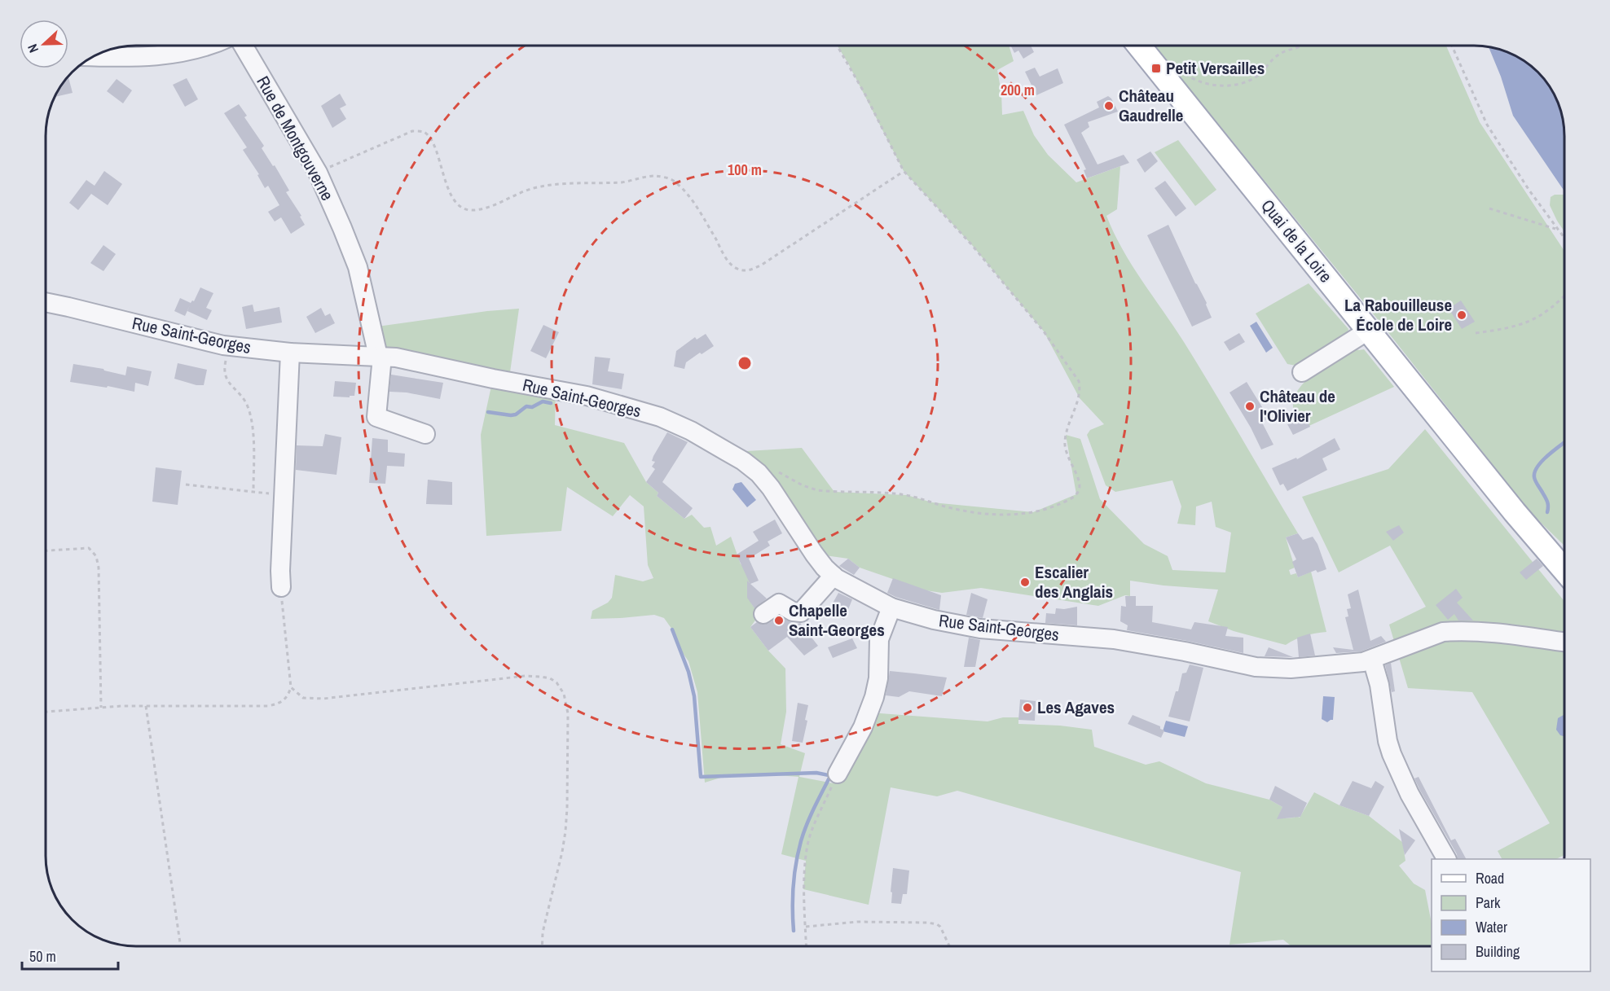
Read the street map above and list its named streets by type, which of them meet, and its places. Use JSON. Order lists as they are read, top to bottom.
{
  "streets": {
    "main road": ["Quai de la Loire"],
    "street": ["Rue de Montgouverne", "Rue Saint-Georges"]
  },
  "crossings": [
    ["Rue de Montgouverne", "Rue Saint-Georges"]
  ],
  "places": {
    "transit": ["Petit Versailles"],
    "other": [
      "Château Gaudrelle",
      "La Rabouilleuse École de Loire",
      "Château de l'Olivier",
      "Escalier des Anglais",
      "Chapelle Saint-Georges",
      "Les Agaves"
    ]
  },
  "legend": [
    "Road",
    "Park",
    "Water",
    "Building"
  ],
  "scale_bar": "50 m",
  "north": "left",
  "rings": ["200 m", "100 m"]
}
